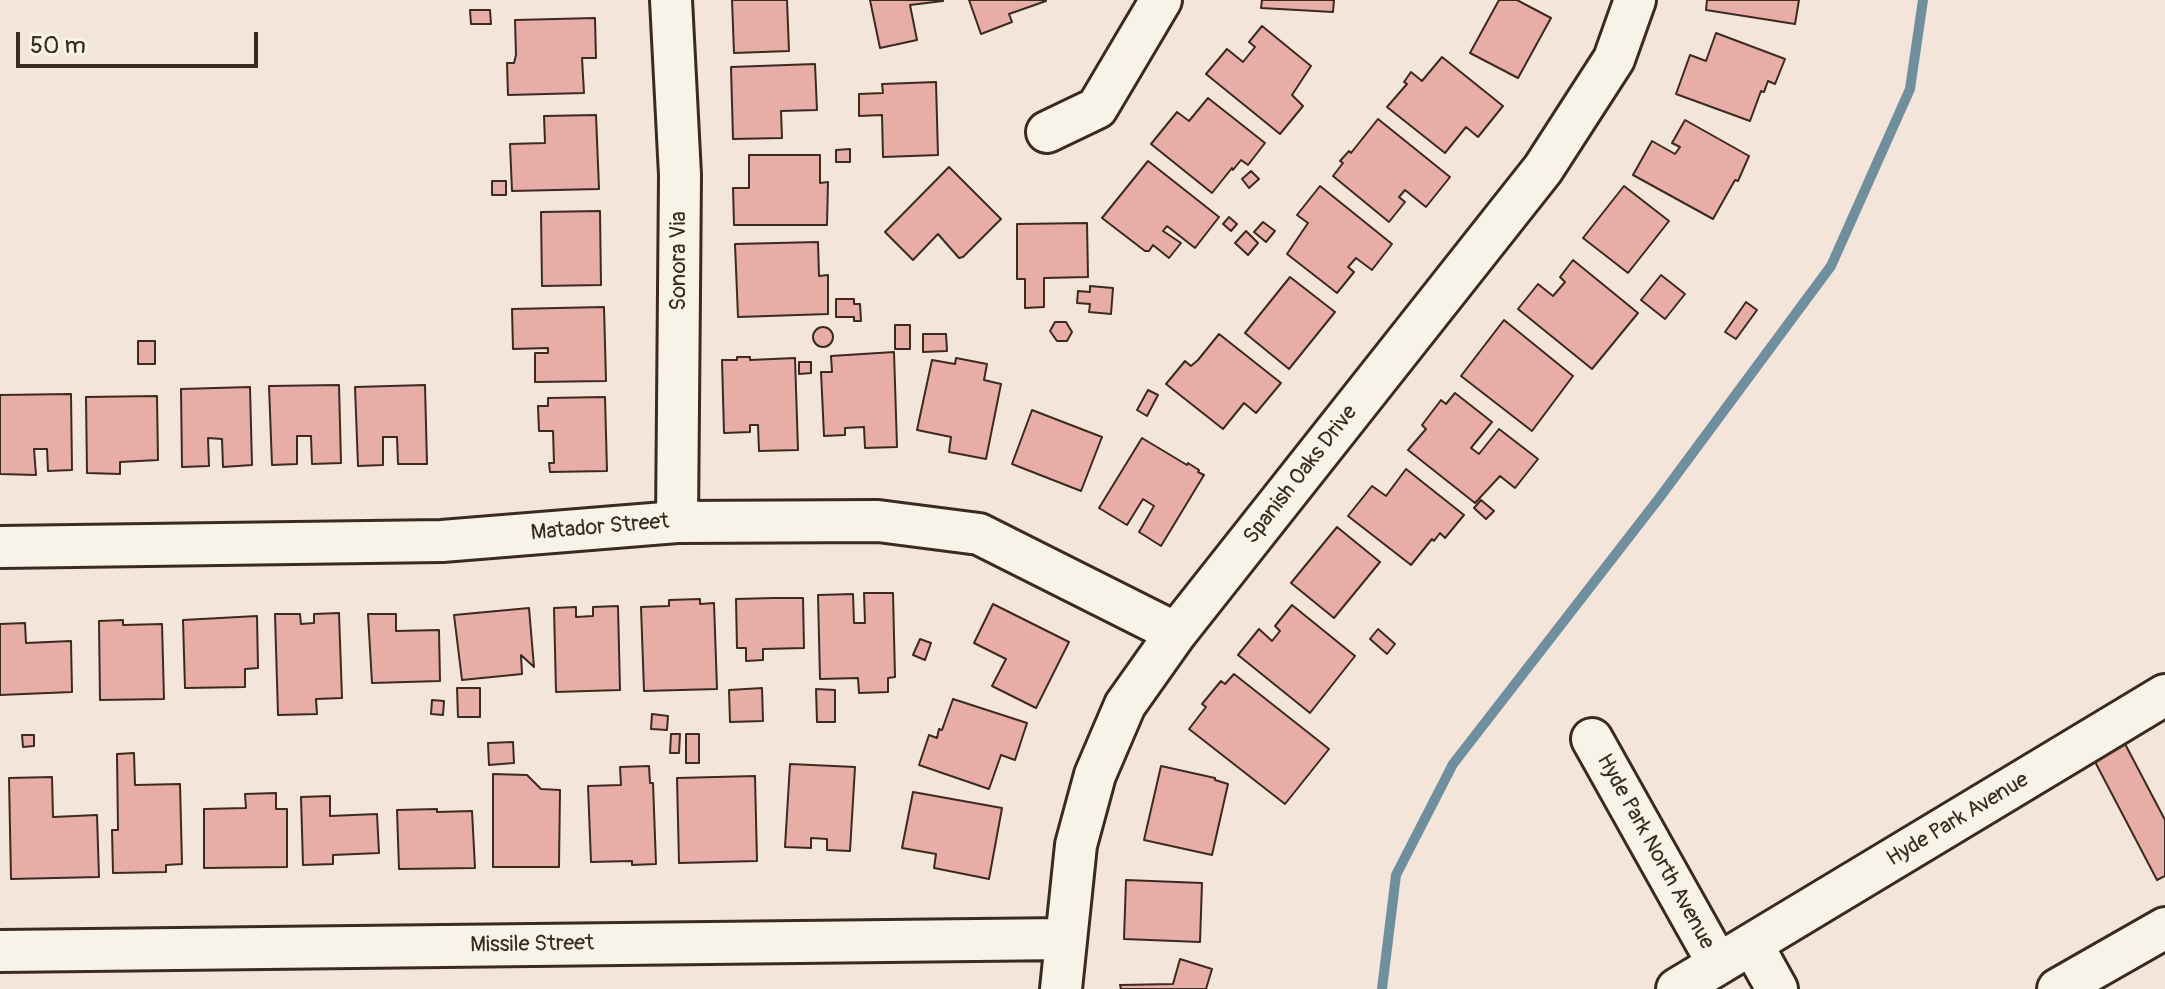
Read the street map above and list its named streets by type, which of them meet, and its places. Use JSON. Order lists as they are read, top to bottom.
{
  "streets": {
    "street": [
      "Sonora Via",
      "Spanish Oaks Drive",
      "Matador Street",
      "Hyde Park Avenue",
      "Hyde Park North Avenue",
      "Missile Street"
    ]
  },
  "crossings": [
    ["Sonora Via", "Matador Street"],
    ["Spanish Oaks Drive", "Matador Street"],
    ["Spanish Oaks Drive", "Missile Street"],
    ["Hyde Park Avenue", "Hyde Park North Avenue"]
  ],
  "scale_bar": "50 m"
}
